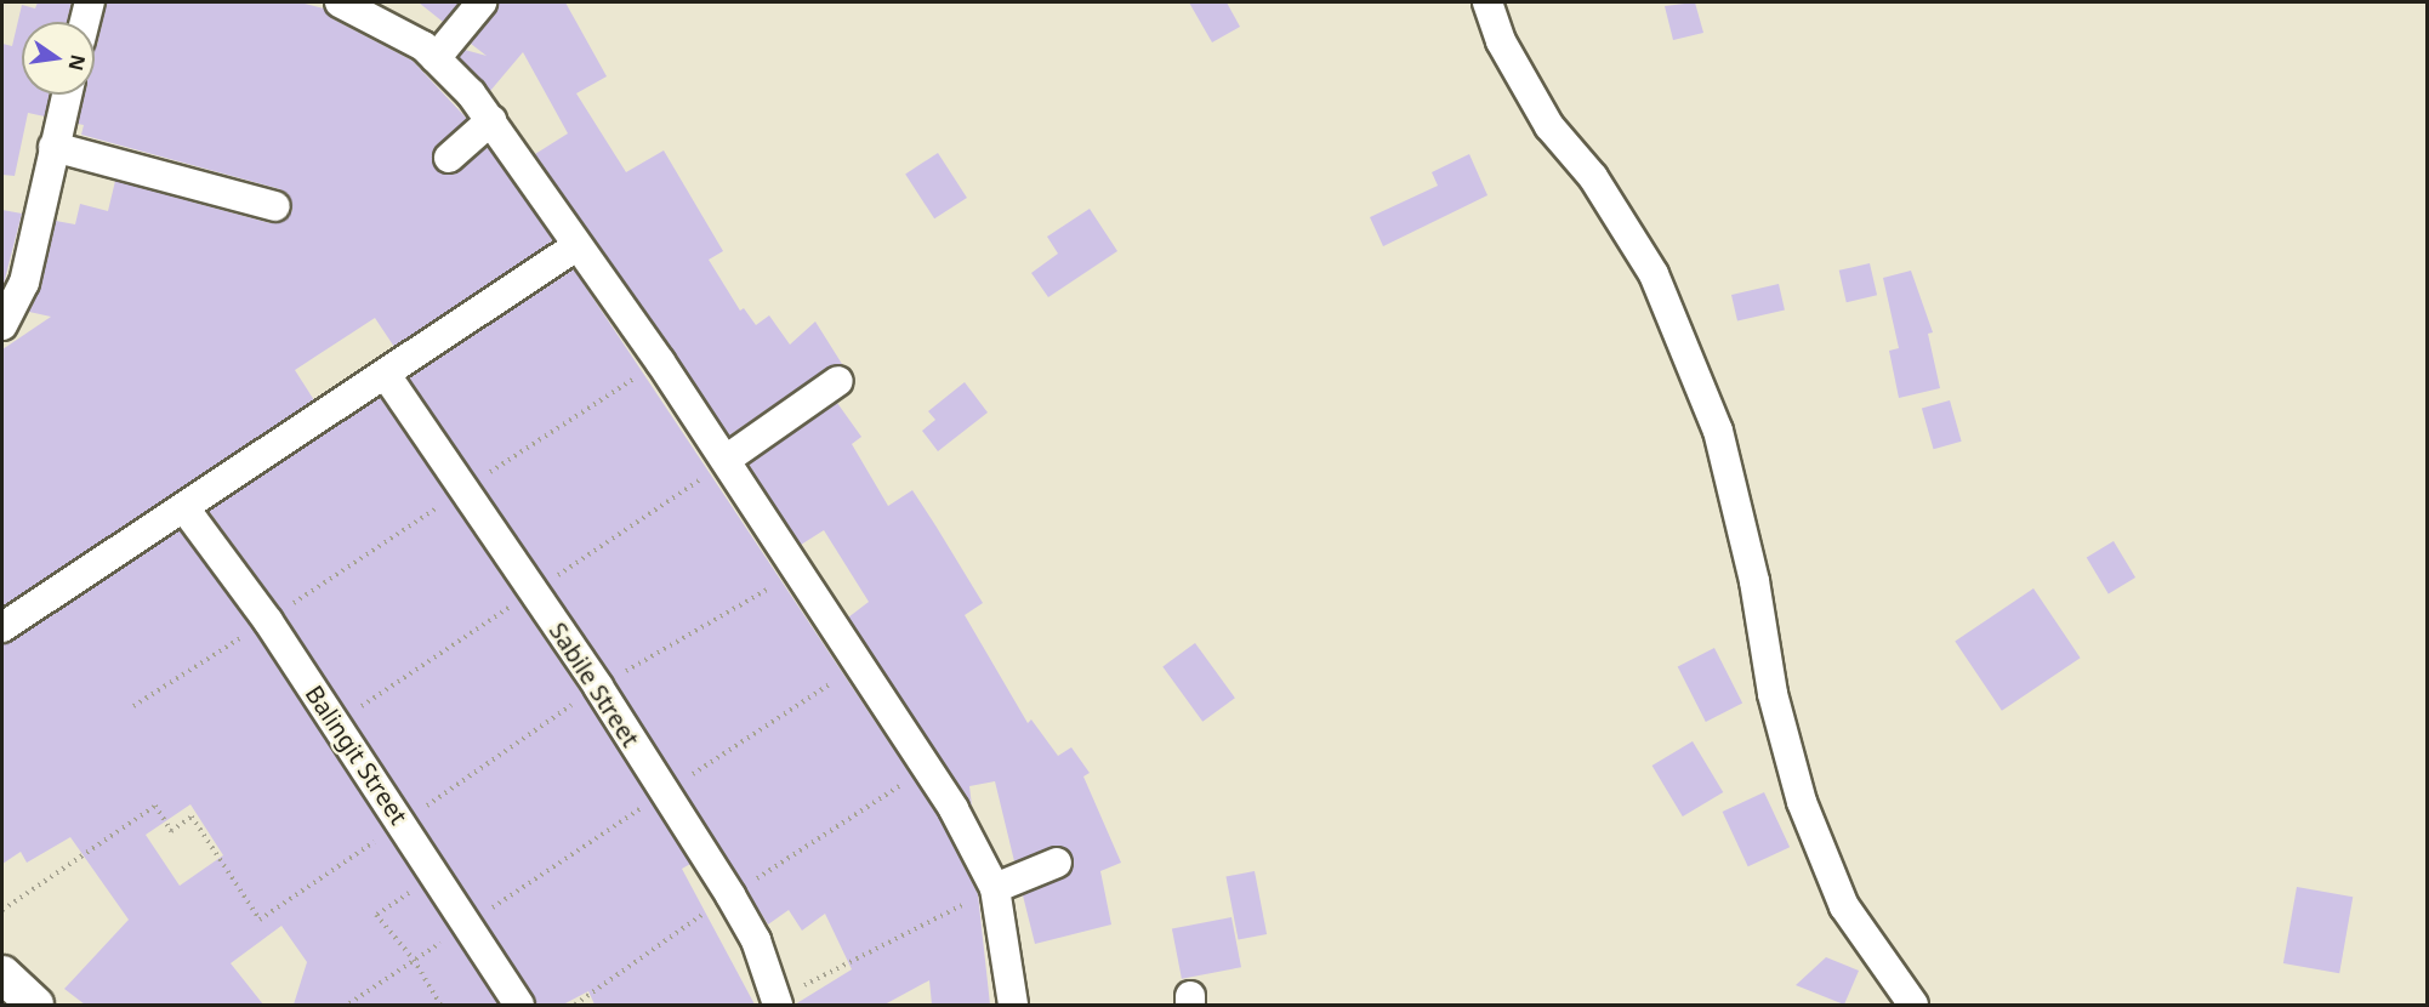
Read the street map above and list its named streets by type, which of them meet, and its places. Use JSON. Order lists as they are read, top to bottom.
{
  "streets": {
    "street": ["Sabile Street", "Balingit Street"]
  },
  "north": "right"
}
